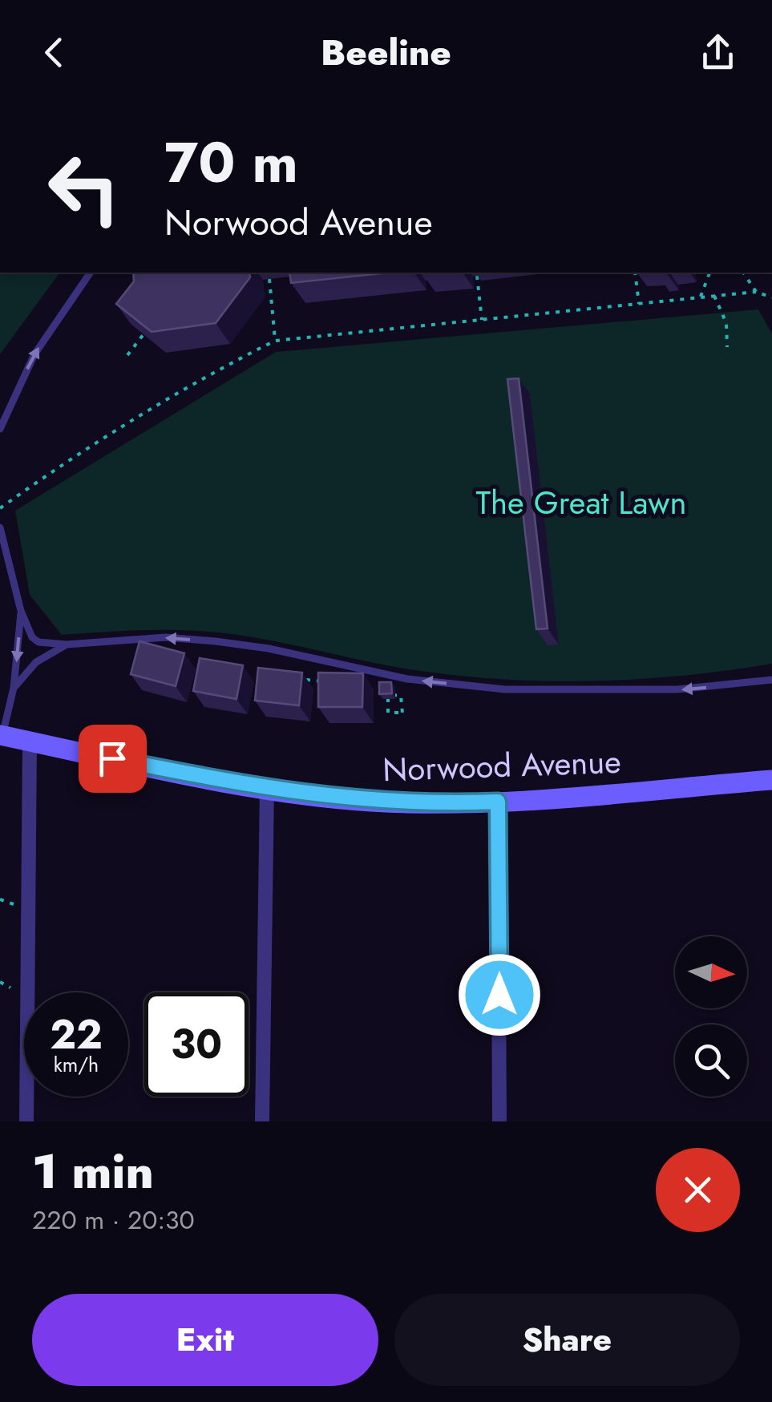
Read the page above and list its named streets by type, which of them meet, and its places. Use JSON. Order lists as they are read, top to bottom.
{
  "streets": {
    "main road": ["Norwood Avenue"]
  },
  "parks": ["The Great Lawn"],
  "north": "right",
  "page": {
    "header": "Beeline",
    "turn": ["70 m", "Norwood Avenue"],
    "speed": "22 km/h",
    "limit": "30",
    "heading": ["1 min", "220 m · 20:30"],
    "buttons": ["Exit", "Share"]
  }
}
